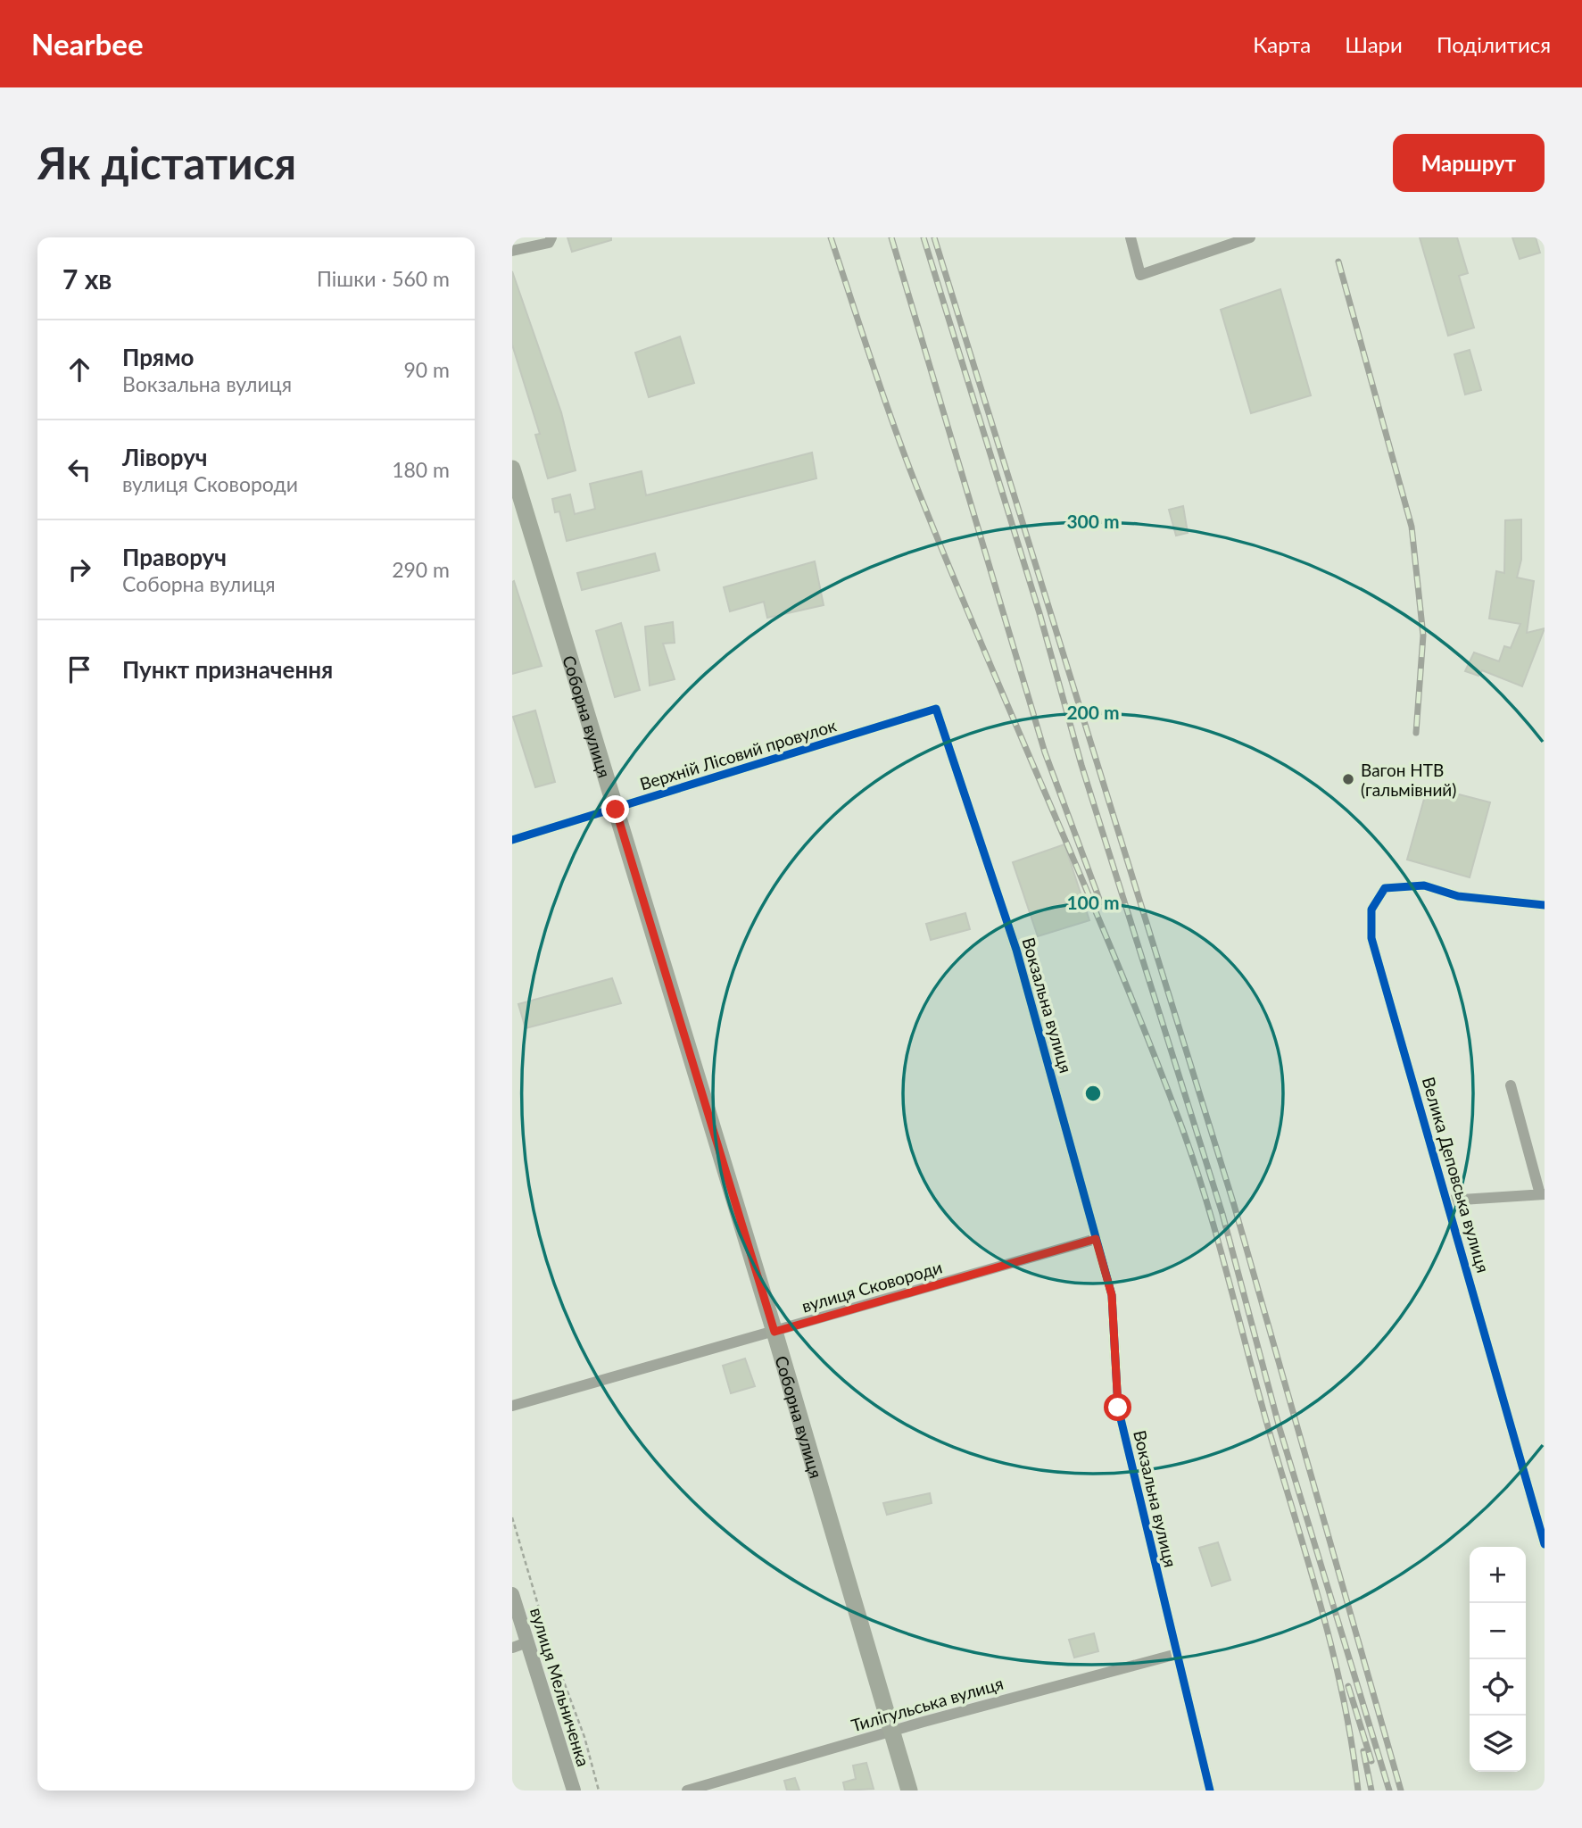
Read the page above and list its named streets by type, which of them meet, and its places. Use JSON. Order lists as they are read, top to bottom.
{
  "streets": {
    "main road": ["Соборна вулиця"],
    "street": [
      "Верхній Лісовий провулок",
      "Вокзальна вулиця",
      "Велика Деповська вулиця",
      "вулиця Сковороди",
      "вулиця Мельниченка",
      "Тилігульська вулиця"
    ]
  },
  "crossings": [
    ["Соборна вулиця", "Верхній Лісовий провулок"],
    ["Соборна вулиця", "вулиця Сковороди"],
    ["Соборна вулиця", "Тилігульська вулиця"],
    ["Верхній Лісовий провулок", "Вокзальна вулиця"],
    ["Вокзальна вулиця", "вулиця Сковороди"],
    ["Вокзальна вулиця", "Тилігульська вулиця"]
  ],
  "places": ["Вагон НТВ (гальмівний)"],
  "page": {
    "header": "Nearbee",
    "nav": ["Карта", "Шари", "Поділитися"],
    "buttons": "Маршрут",
    "title": "Як дістатися",
    "heading": ["7 хв", "Пішки · 560 m"],
    "list": [
      ["Прямо", "Вокзальна вулиця", "90 m"],
      ["Ліворуч", "вулиця Сковороди", "180 m"],
      ["Праворуч", "Соборна вулиця", "290 m"],
      "Пункт призначення"
    ],
    "map_buttons": ["+", "−"]
  },
  "rings": ["300 m", "200 m", "100 m"]
}
